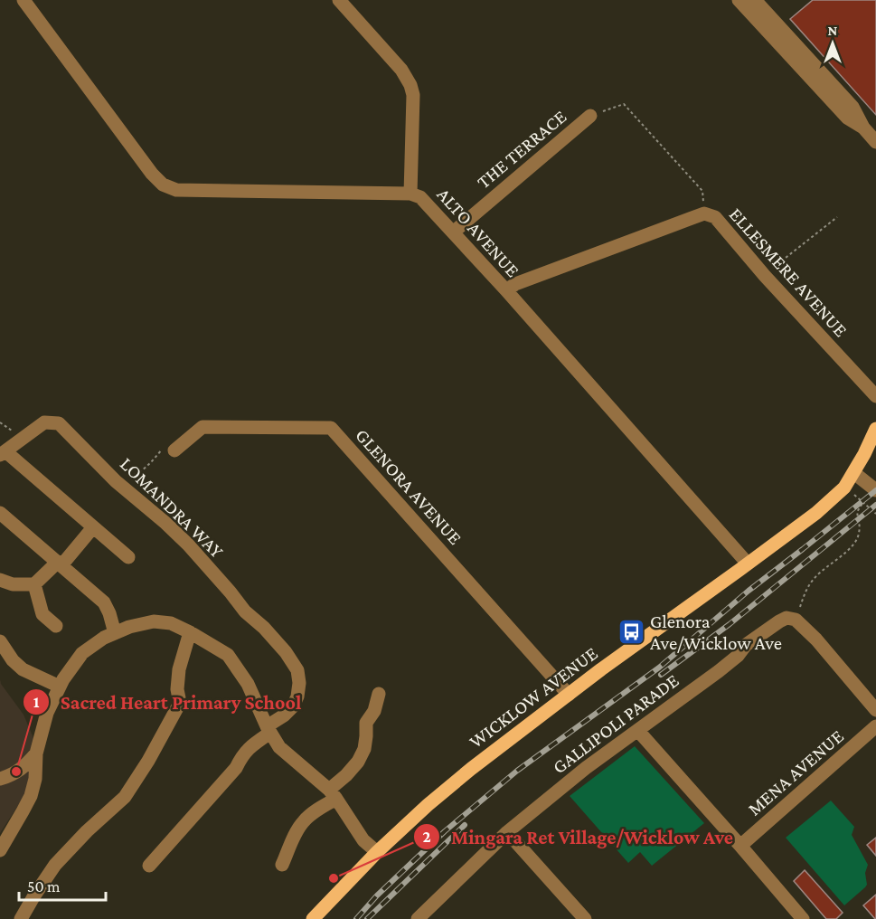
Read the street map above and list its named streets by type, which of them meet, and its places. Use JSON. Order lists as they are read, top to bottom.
{
  "streets": {
    "main road": ["WICKLOW AVENUE"],
    "street": [
      "THE TERRACE",
      "ALTO AVENUE",
      "ELLESMERE AVENUE",
      "GLENORA AVENUE",
      "LOMANDRA WAY",
      "GALLIPOLI PARADE",
      "MENA AVENUE"
    ]
  },
  "crossings": [
    ["THE TERRACE", "ALTO AVENUE"],
    ["ALTO AVENUE", "ELLESMERE AVENUE"],
    ["ALTO AVENUE", "WICKLOW AVENUE"],
    ["GLENORA AVENUE", "WICKLOW AVENUE"]
  ],
  "places": {
    "bus stop": ["Glenora Ave/Wicklow Ave"],
    "other": ["Sacred Heart Primary School", "Mingara Ret Village/Wicklow Ave"]
  },
  "scale_bar": "50 m",
  "north": "top"
}
